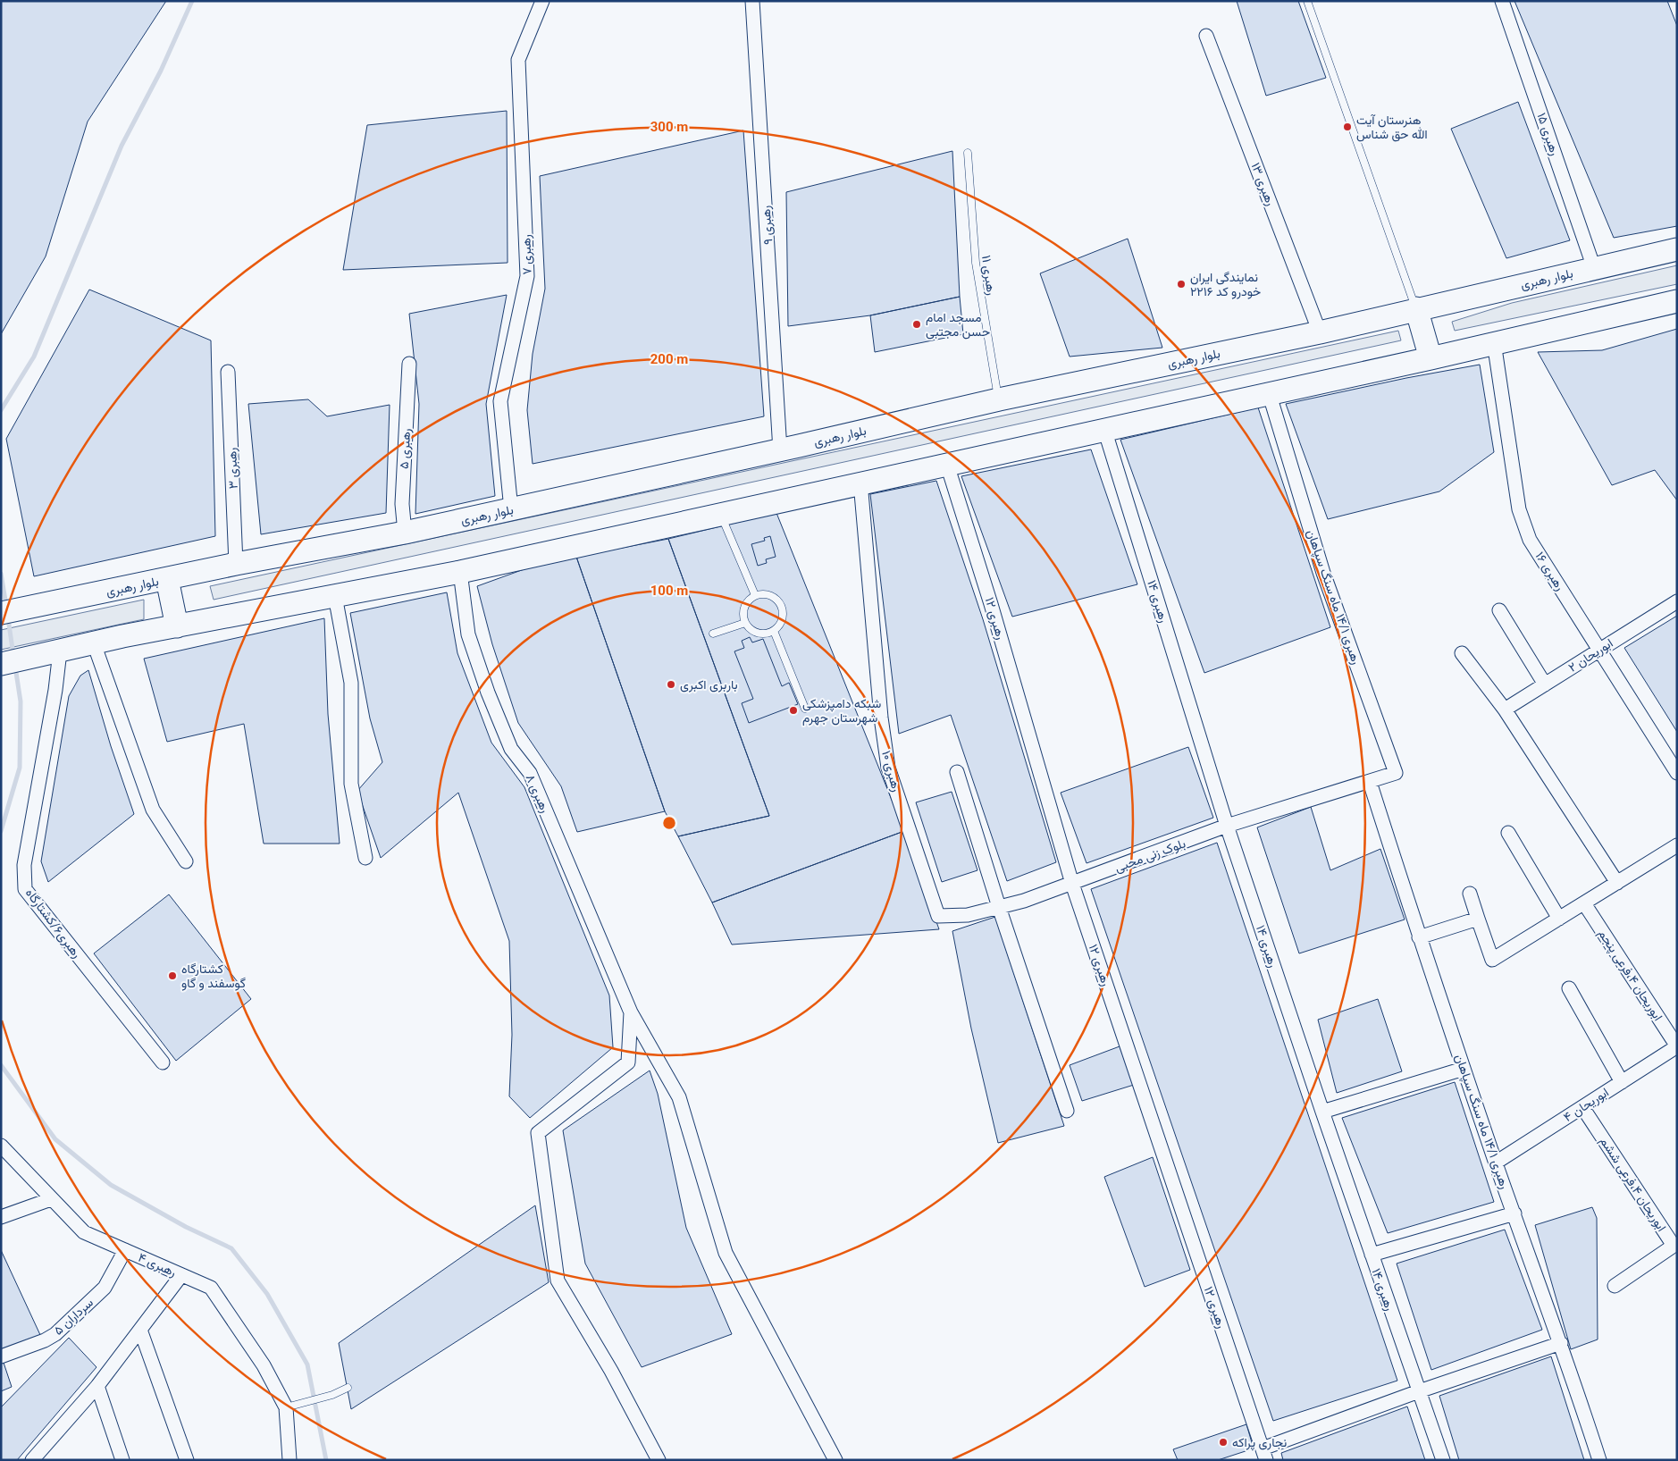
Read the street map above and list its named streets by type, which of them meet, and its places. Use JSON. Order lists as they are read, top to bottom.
{
  "streets": {
    "main road": ["بلوار رهبری"],
    "street": [
      "رهبری ۱۵",
      "رهبری ۱۳",
      "رهبری ۹",
      "رهبری ۷",
      "رهبری ۵",
      "رهبری ۳",
      "رهبری ۱۶",
      "رهبری ۱۴/۱ ماه سنگ سپاهان",
      "رهبری ۱۴",
      "رهبری ۱۲",
      "ابوریحان ۲",
      "رهبری ۱۰",
      "رهبری ۸",
      "بلوک زنی محبی",
      "رهبری۶/کشتارگاه",
      "ابوریحان ۴،فرعی پنجم",
      "ابوریحان ۴",
      "ابوریحان ۴،فرعی ششم",
      "رهبری ۴",
      "سرداران ۵"
    ],
    "lane": ["رهبری ۱۱"]
  },
  "crossings": [
    ["رهبری ۱۵", "بلوار رهبری"],
    ["رهبری ۱۳", "بلوار رهبری"],
    ["رهبری ۹", "بلوار رهبری"],
    ["رهبری ۷", "بلوار رهبری"],
    ["رهبری ۱۱", "بلوار رهبری"],
    ["بلوار رهبری", "رهبری ۵"],
    ["بلوار رهبری", "رهبری ۳"],
    ["رهبری ۱۶", "ابوریحان ۲"],
    ["رهبری ۱۴/۱ ماه سنگ سپاهان", "رهبری ۱۴"],
    ["رهبری ۱۴/۱ ماه سنگ سپاهان", "بلوک زنی محبی"],
    ["رهبری ۱۴/۱ ماه سنگ سپاهان", "ابوریحان ۴"],
    ["رهبری ۱۴", "بلوک زنی محبی"],
    ["رهبری ۱۲", "رهبری ۱۰"],
    ["رهبری ۱۲", "بلوک زنی محبی"],
    ["رهبری ۱۰", "بلوک زنی محبی"],
    ["ابوریحان ۴،فرعی پنجم", "ابوریحان ۴"],
    ["ابوریحان ۴", "ابوریحان ۴،فرعی ششم"],
    ["رهبری ۴", "سرداران ۵"]
  ],
  "places": [
    "هنرستان آیت الله حق شناس",
    "نمایندگی ایران خودرو کد ۲۲۱۶",
    "مسجد امام حسن مجتبی",
    "باربری اکبری",
    "شبکه دامپزشکی شهرستان جهرم",
    "کشتارگاه گوسفند و گاو",
    "نجاری پراکه"
  ],
  "rings": ["300 m", "200 m", "100 m"]
}
